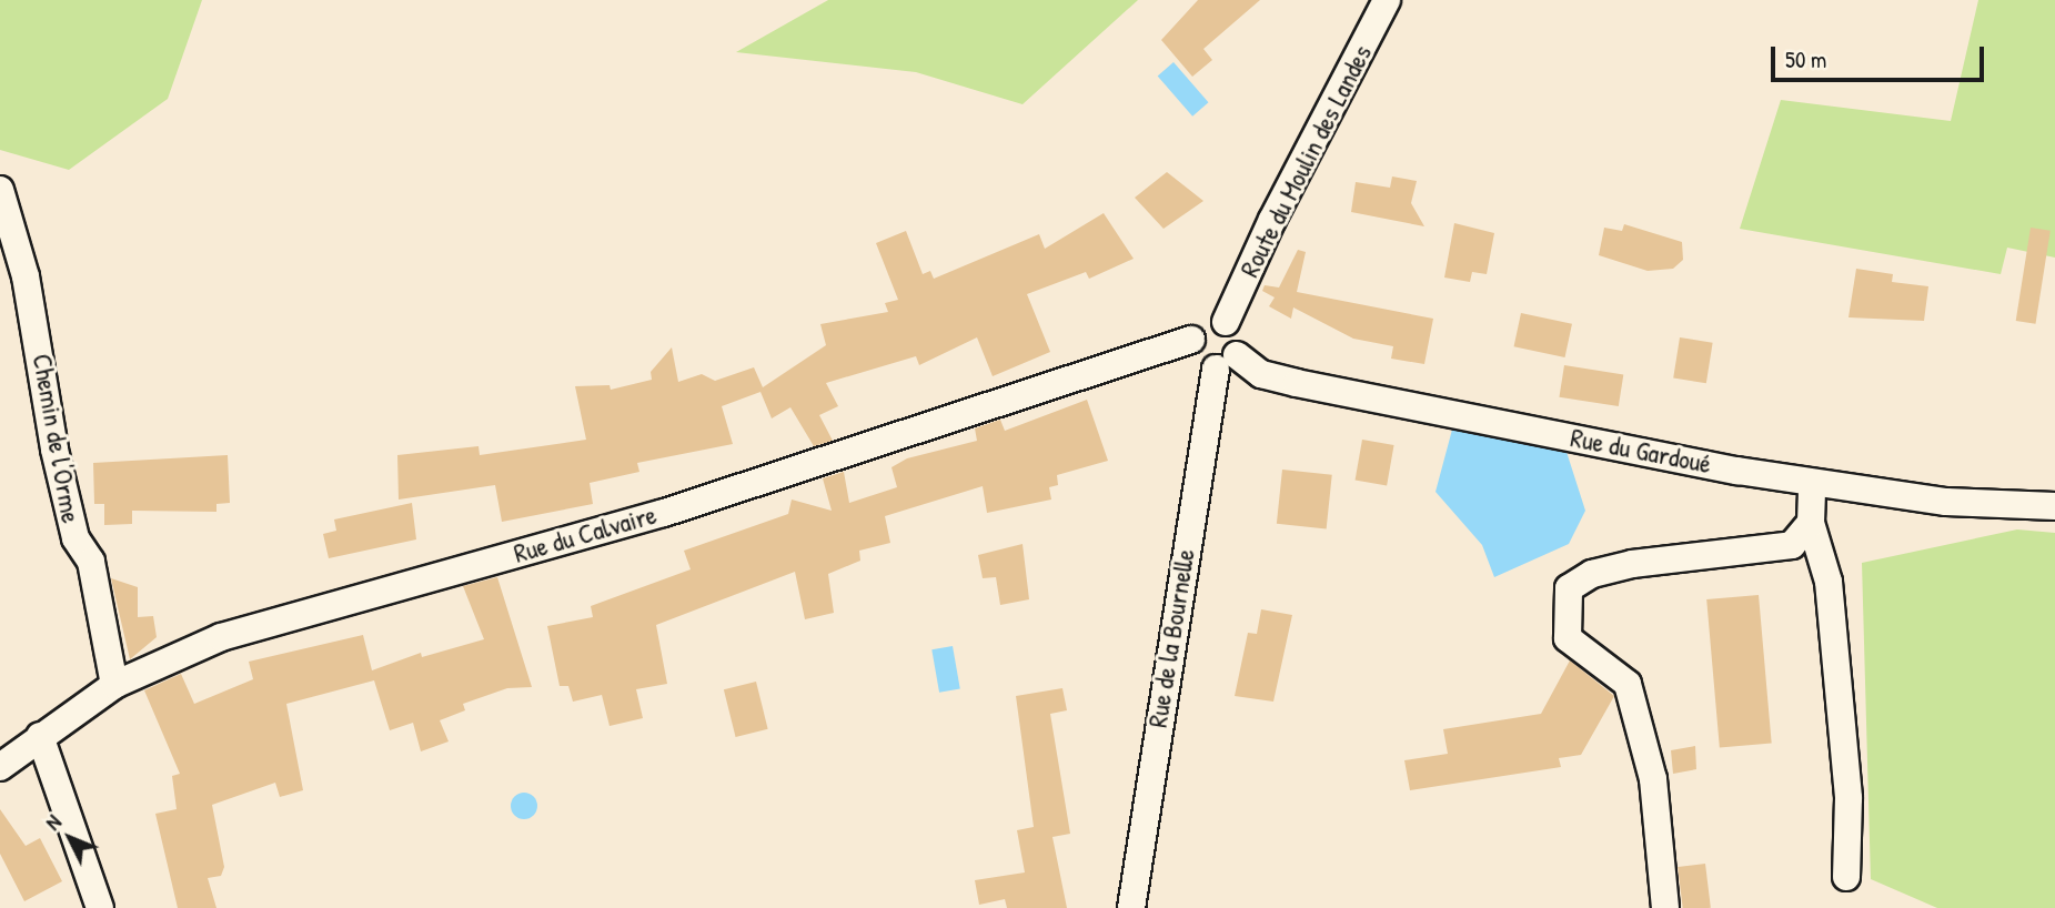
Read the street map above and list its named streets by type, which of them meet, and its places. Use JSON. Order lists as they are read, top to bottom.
{
  "streets": {
    "street": [
      "Route du Moulin des Landes",
      "Chemin de l'Orme",
      "Rue du Gardoué",
      "Rue du Calvaire",
      "Rue de la Bournelle"
    ]
  },
  "crossings": [
    ["Route du Moulin des Landes", "Rue du Gardoué"],
    ["Route du Moulin des Landes", "Rue du Calvaire"],
    ["Route du Moulin des Landes", "Rue de la Bournelle"],
    ["Chemin de l'Orme", "Rue du Calvaire"],
    ["Rue du Gardoué", "Rue du Calvaire"],
    ["Rue du Gardoué", "Rue de la Bournelle"],
    ["Rue du Calvaire", "Rue de la Bournelle"]
  ],
  "scale_bar": "50 m",
  "north": "top left"
}
